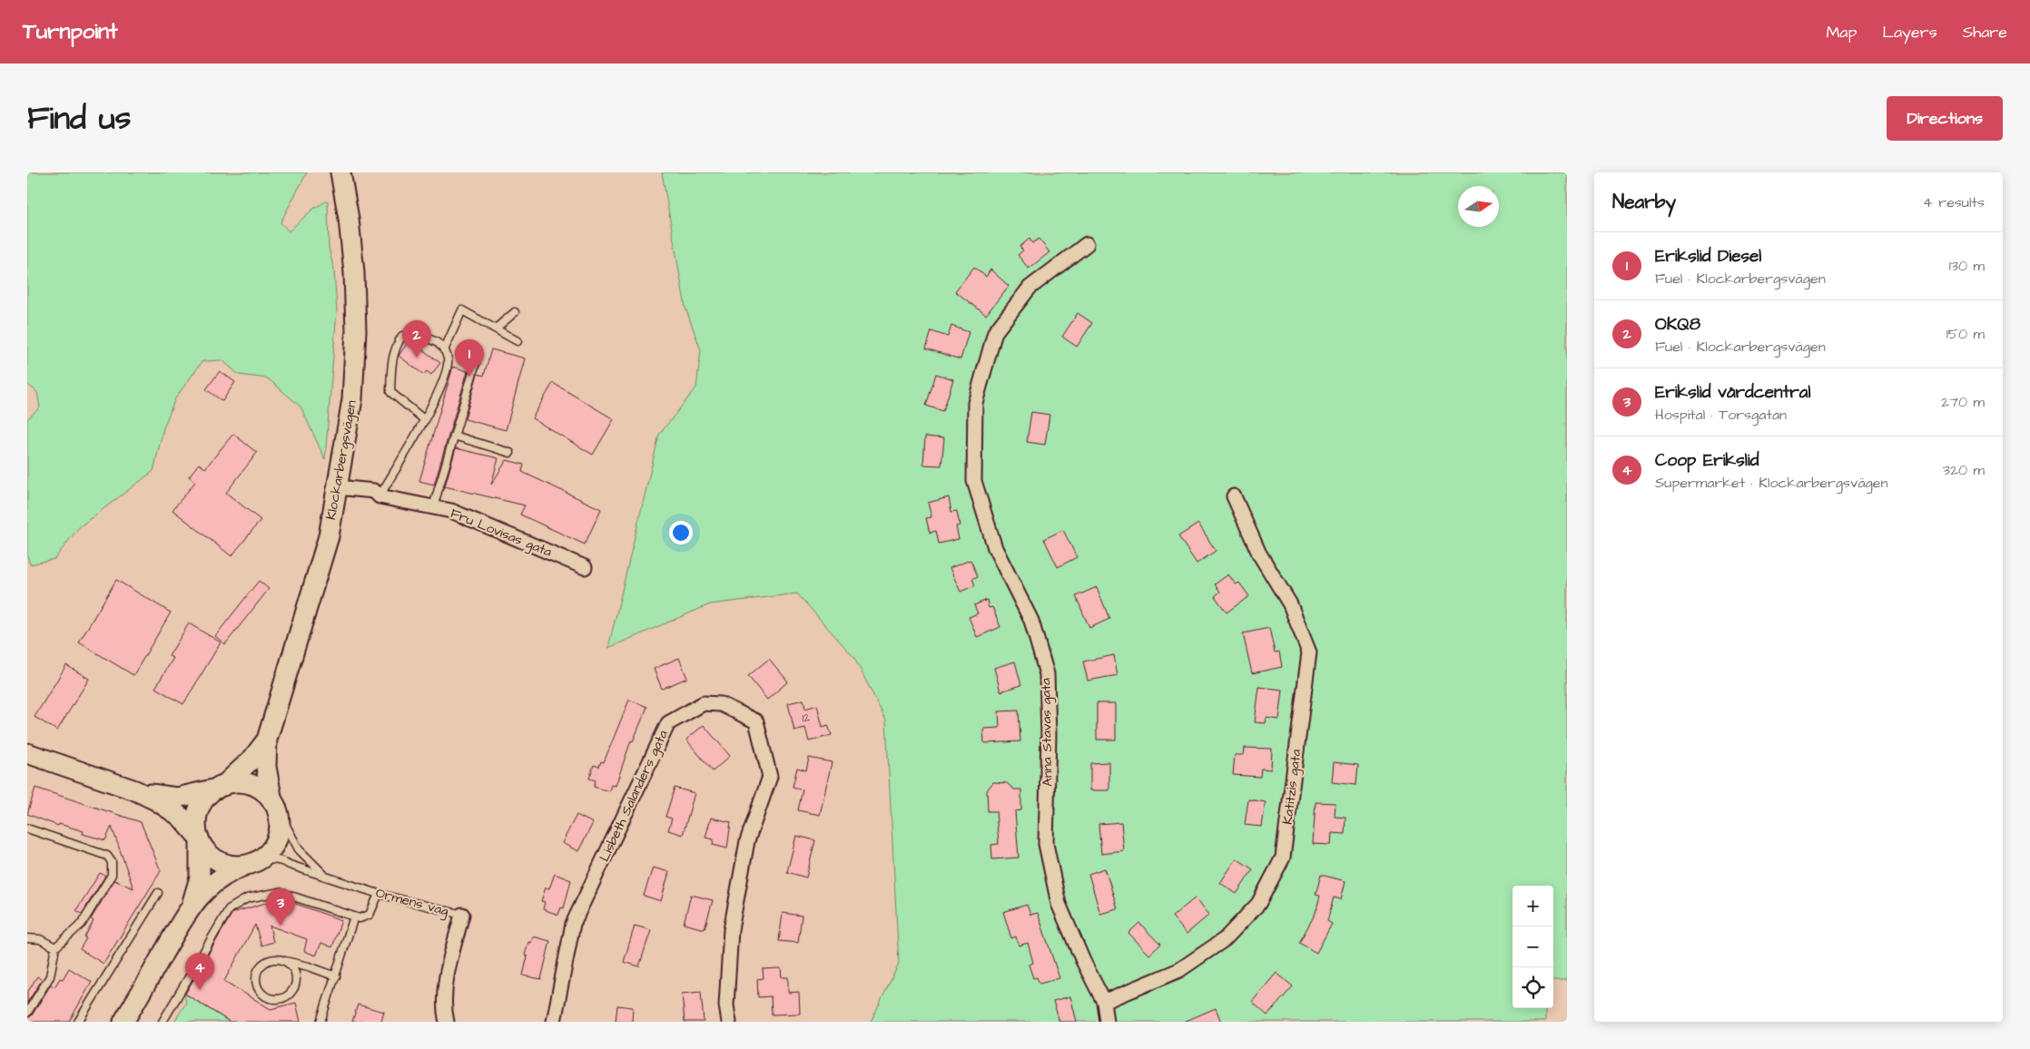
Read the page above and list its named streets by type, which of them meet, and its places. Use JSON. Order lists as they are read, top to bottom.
{
  "streets": {
    "main road": ["Klockarbergsvägen"],
    "street": [
      "Fru Lovisas gata",
      "Anna Stavas gata",
      "Katitzis gata",
      "Lisbeth Salanders gata",
      "Ormens väg"
    ]
  },
  "crossings": [
    ["Klockarbergsvägen", "Fru Lovisas gata"],
    ["Klockarbergsvägen", "Ormens väg"],
    ["Anna Stavas gata", "Katitzis gata"]
  ],
  "house_numbers": ["12"],
  "north": "right",
  "page": {
    "header": "Turnpoint",
    "nav": ["Map", "Layers", "Share"],
    "title": "Find us",
    "buttons": "Directions",
    "heading": ["Nearby", "4 results"],
    "list": [
      {
        "mark": "1",
        "name": "Erikslid Diesel",
        "note": "Fuel · Klockarbergsvägen",
        "value": "130 m"
      },
      {
        "mark": "2",
        "name": "OKQ8",
        "note": "Fuel · Klockarbergsvägen",
        "value": "150 m"
      },
      {
        "mark": "3",
        "name": "Erikslid vårdcentral",
        "note": "Hospital · Torsgatan",
        "value": "270 m"
      },
      {
        "mark": "4",
        "name": "Coop Erikslid",
        "note": "Supermarket · Klockarbergsvägen",
        "value": "320 m"
      }
    ],
    "pins": [
      "2",
      "1",
      "3",
      "4"
    ],
    "map_buttons": ["+", "−"]
  }
}
